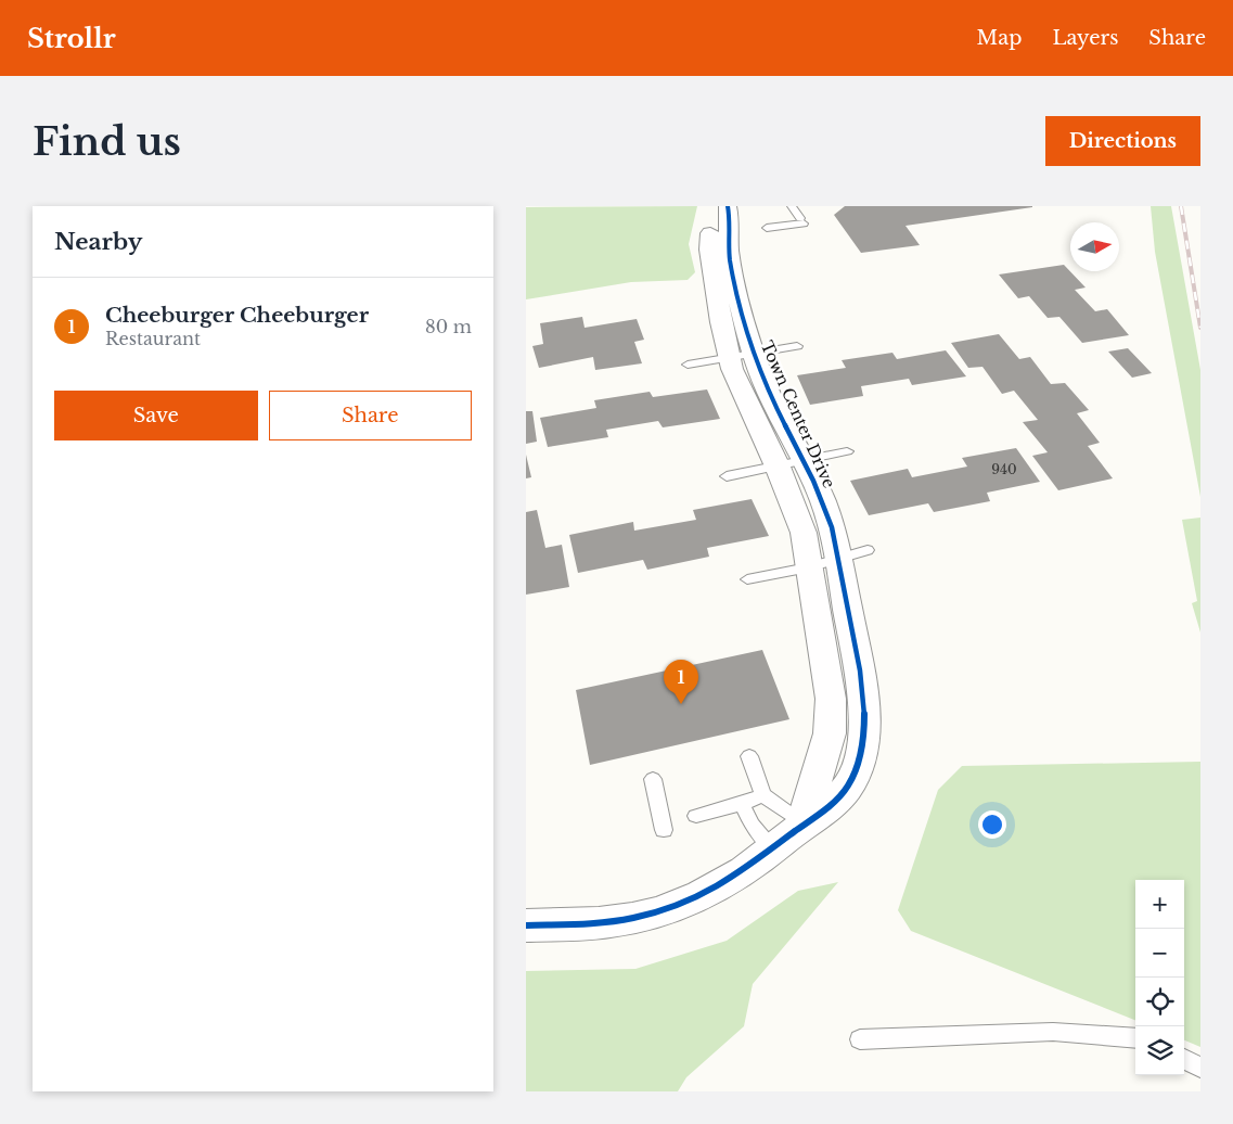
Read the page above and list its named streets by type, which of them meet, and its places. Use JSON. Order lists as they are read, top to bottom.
{
  "streets": {
    "street": ["Town Center Drive"]
  },
  "house_numbers": ["940"],
  "north": "right",
  "page": {
    "header": "Strollr",
    "nav": ["Map", "Layers", "Share"],
    "buttons": [
      "Directions",
      ["Save", "Share"]
    ],
    "title": "Find us",
    "heading": "Nearby",
    "list": [
      {
        "mark": "1",
        "name": "Cheeburger Cheeburger",
        "note": "Restaurant",
        "value": "80 m"
      }
    ],
    "pins": "1",
    "map_buttons": ["+", "−"]
  }
}
